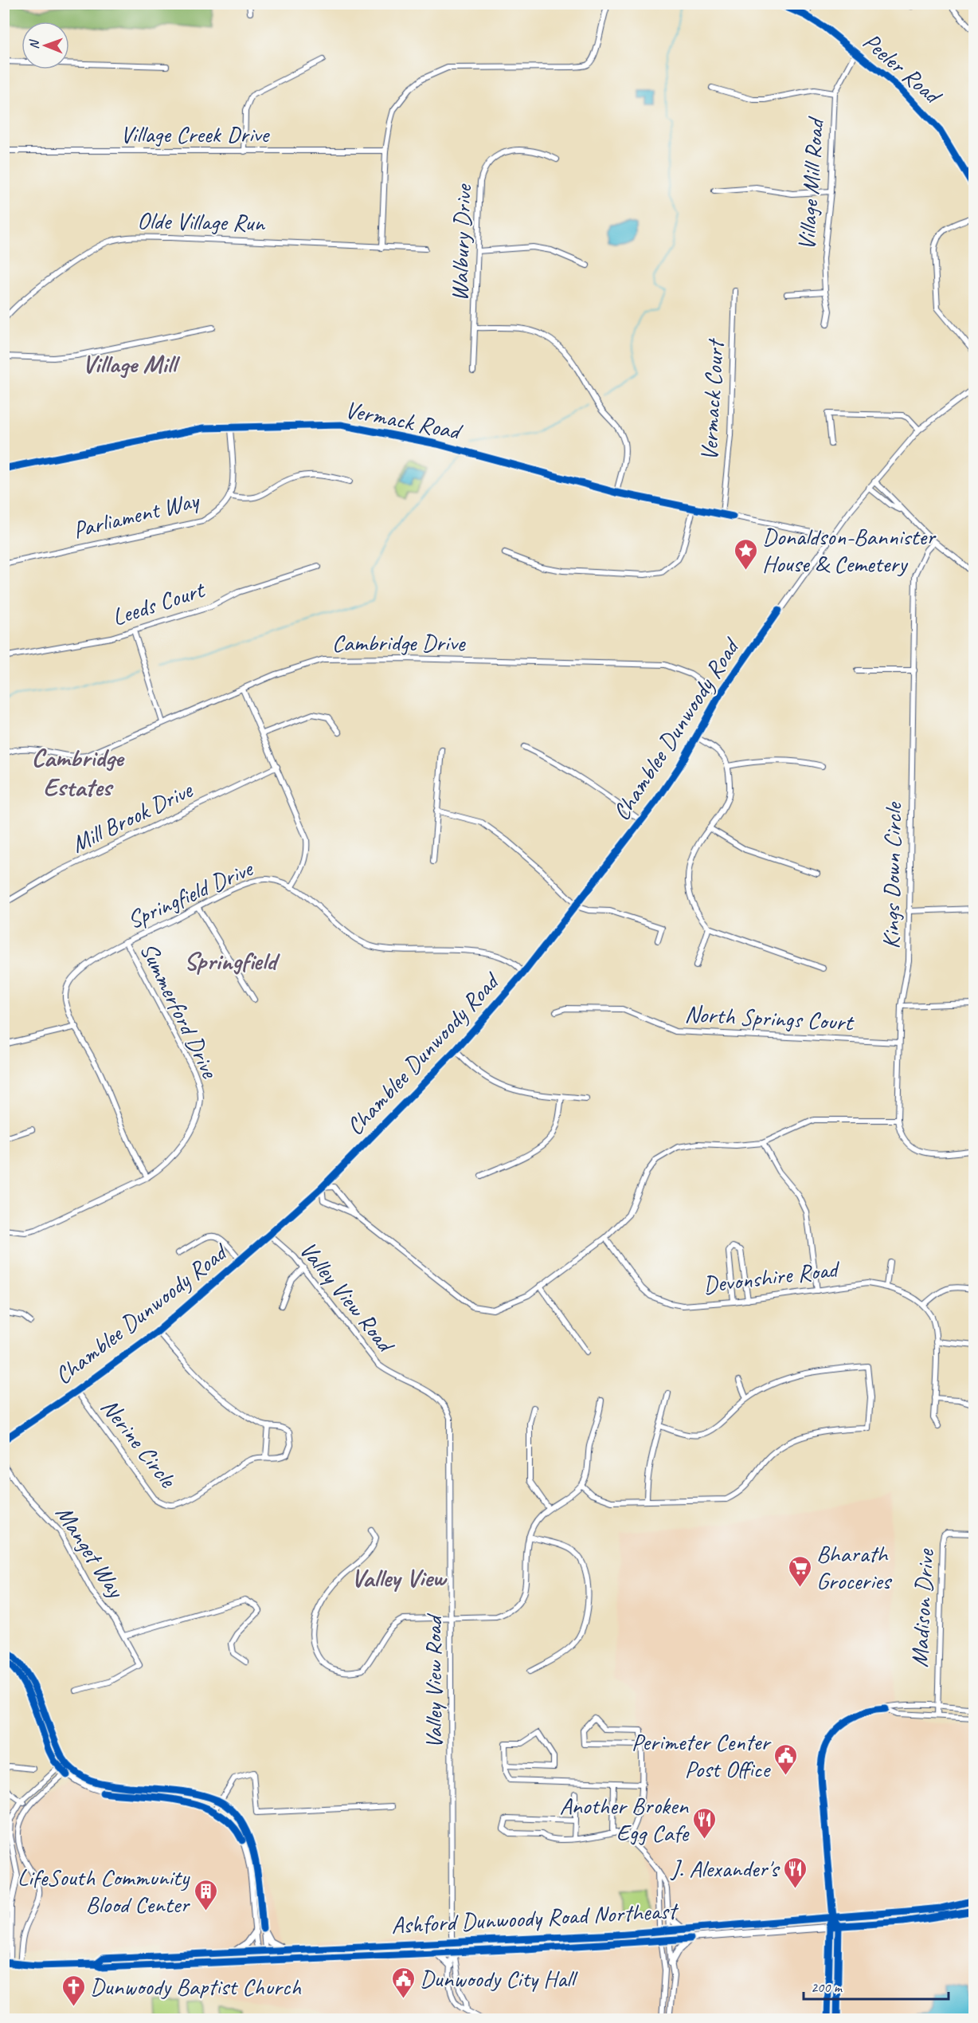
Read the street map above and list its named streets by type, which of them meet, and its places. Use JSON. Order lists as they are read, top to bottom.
{
  "streets": {
    "main road": ["Ashford Dunwoody Road Northeast"],
    "street": [
      "Peeler Road",
      "Village Creek Drive",
      "Village Mill Road",
      "Olde Village Run",
      "Walbury Drive",
      "Vermack Court",
      "Vermack Road",
      "Parliament Way",
      "Leeds Court",
      "Cambridge Drive",
      "Chamblee Dunwoody Road",
      "Mill Brook Drive",
      "Kings Down Circle",
      "Springfield Drive",
      "Summerford Drive",
      "North Springs Court",
      "Devonshire Road",
      "Valley View Road",
      "Nerine Circle",
      "Manget Way",
      "Madison Drive"
    ]
  },
  "crossings": [
    ["Peeler Road", "Village Mill Road"],
    ["Vermack Court", "Vermack Road"],
    ["Vermack Road", "Parliament Way"],
    ["Vermack Road", "Chamblee Dunwoody Road"],
    ["Cambridge Drive", "Chamblee Dunwoody Road"],
    ["Chamblee Dunwoody Road", "Springfield Drive"],
    ["Chamblee Dunwoody Road", "Valley View Road"],
    ["Chamblee Dunwoody Road", "Nerine Circle"],
    ["Kings Down Circle", "North Springs Court"],
    ["Springfield Drive", "Summerford Drive"],
    ["Valley View Road", "Ashford Dunwoody Road Northeast"]
  ],
  "districts": [
    "Village Mill",
    "Cambridge Estates",
    "Springfield",
    "Valley View"
  ],
  "places": {
    "place": ["Donaldson-Bannister House & Cemetery"],
    "supermarket": ["Bharath Groceries"],
    "public building": ["Perimeter Center Post Office", "Dunwoody City Hall"],
    "restaurant": ["Another Broken Egg Cafe", "J. Alexander's"],
    "building": ["LifeSouth Community Blood Center"],
    "church": ["Dunwoody Baptist Church"]
  },
  "scale_bar": "200 m",
  "north": "left"
}
